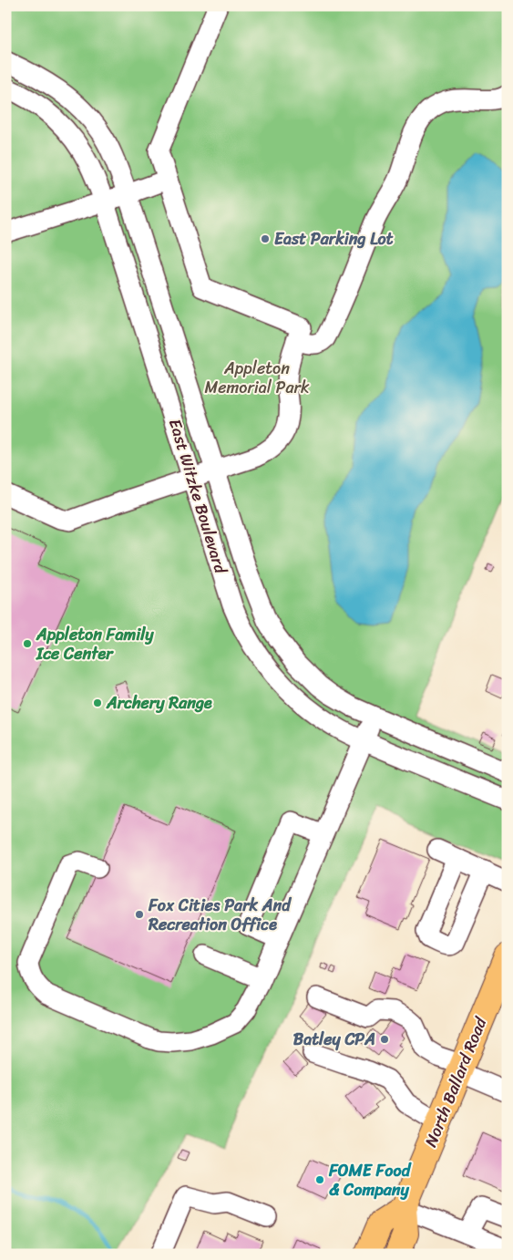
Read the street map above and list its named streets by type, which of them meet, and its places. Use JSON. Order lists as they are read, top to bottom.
{
  "streets": {
    "main road": ["North Ballard Road"],
    "street": ["East Witzke Boulevard"]
  },
  "parks": ["Appleton Memorial Park"],
  "places": [
    "East Parking Lot",
    "Appleton Family Ice Center",
    "Archery Range",
    "Fox Cities Park And Recreation Office",
    "Batley CPA",
    "FOME Food & Company"
  ]
}
